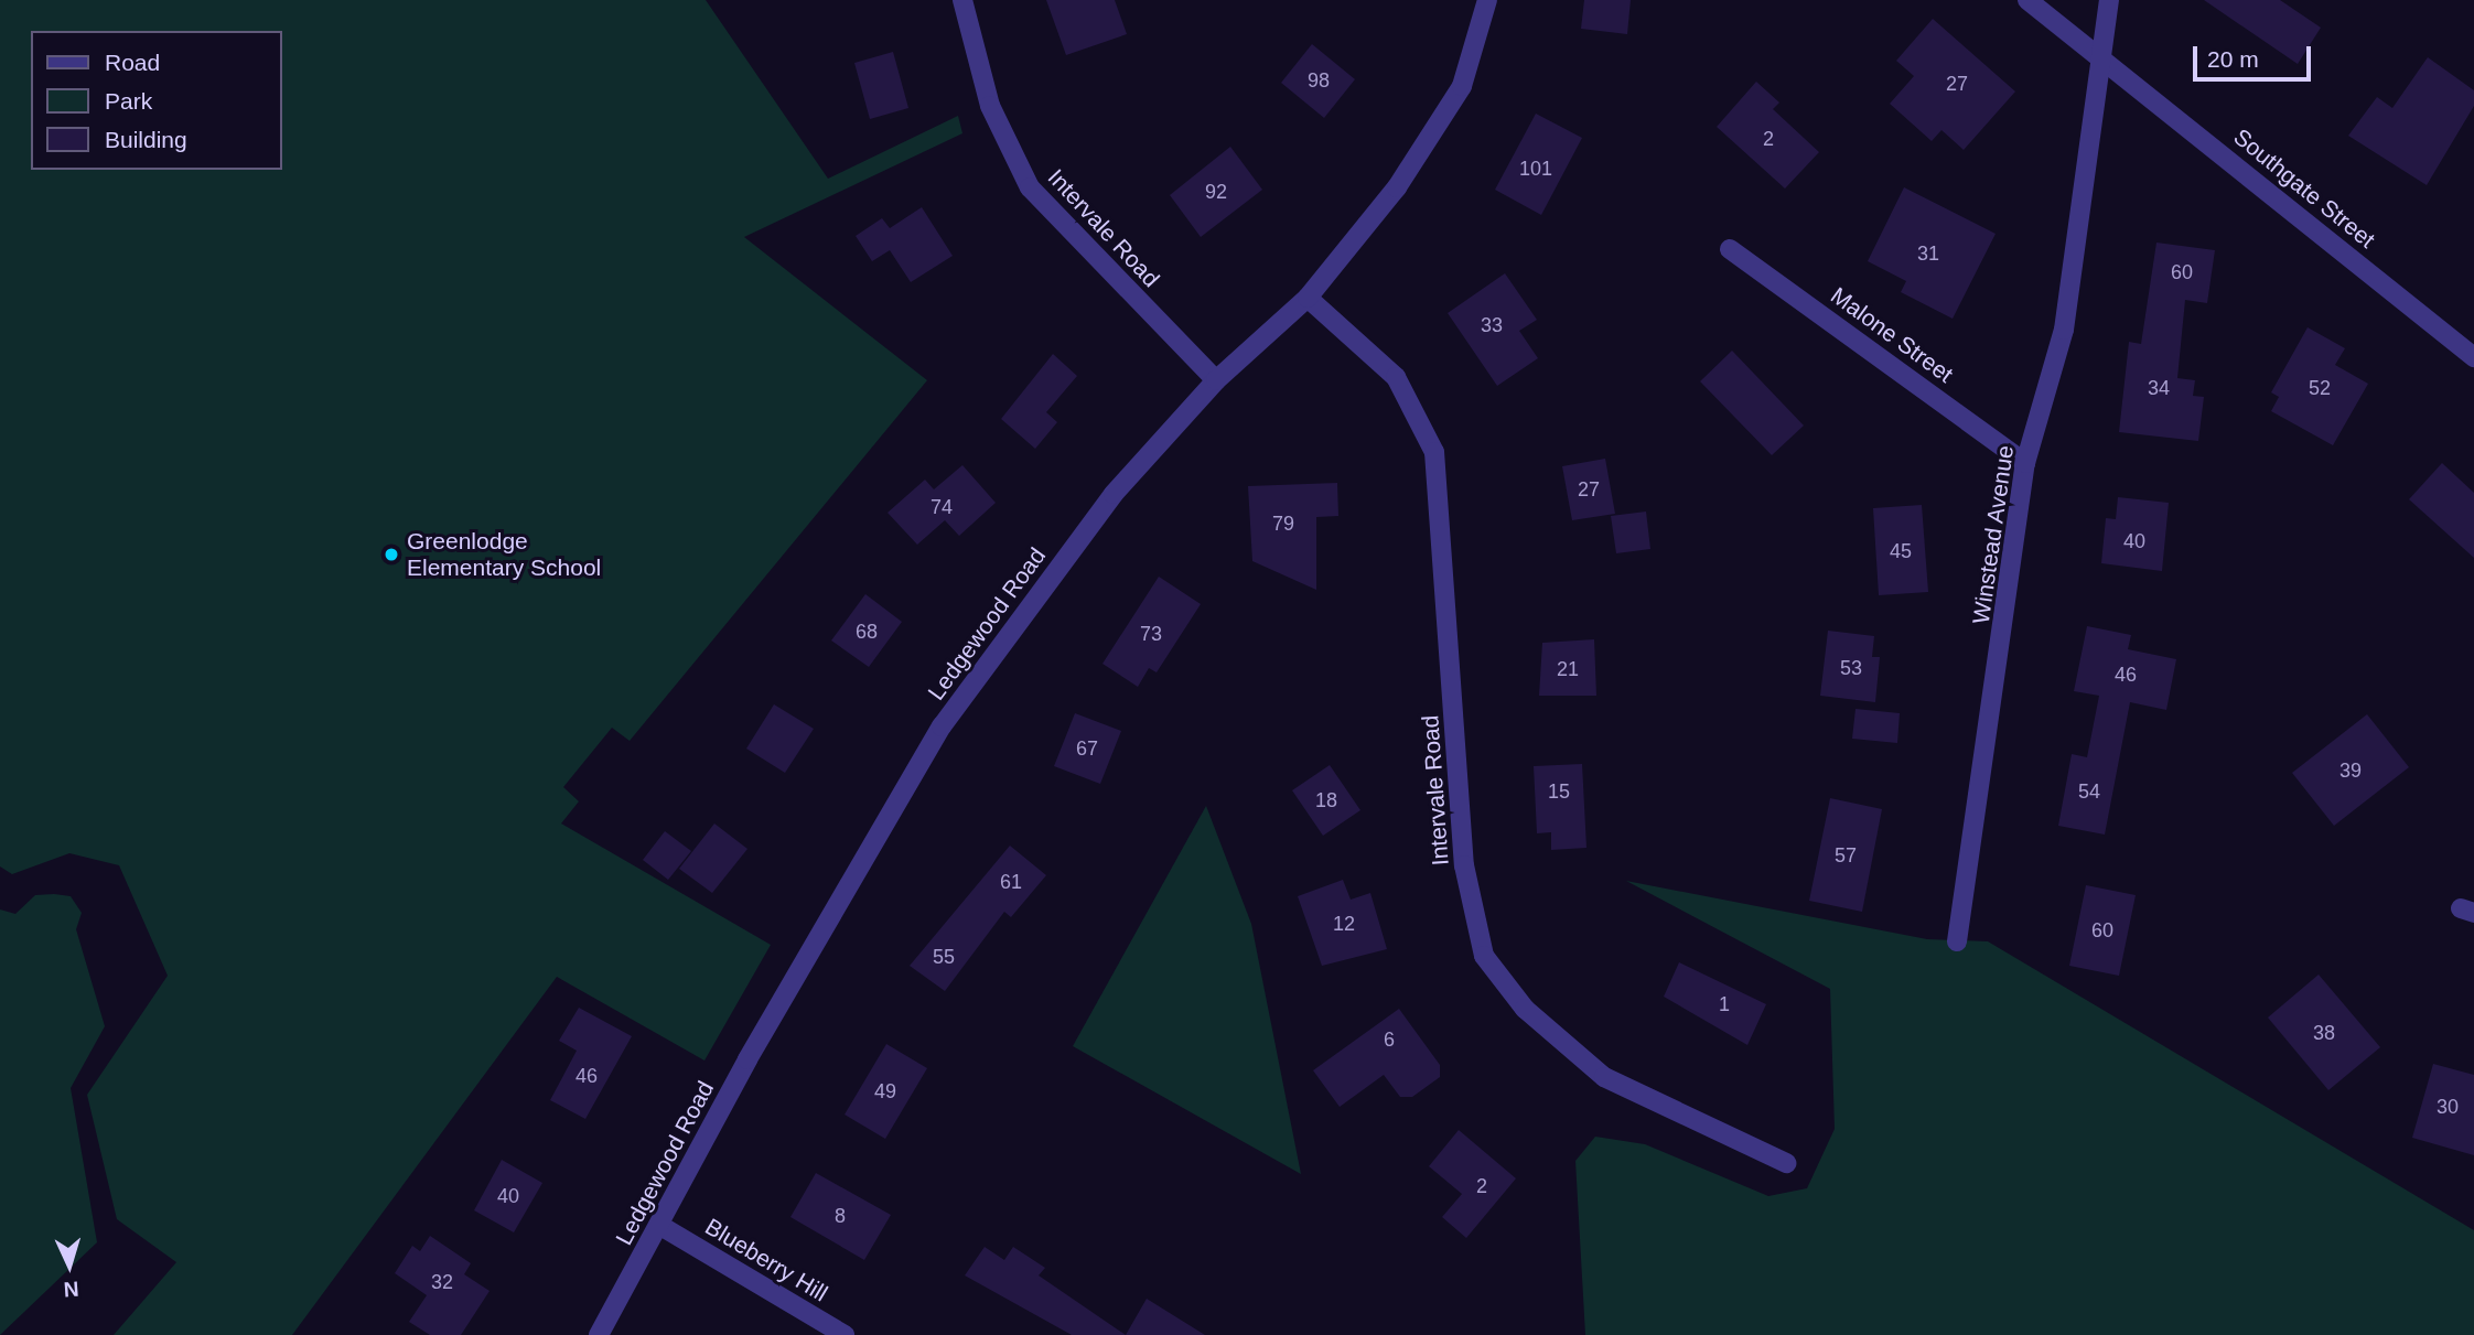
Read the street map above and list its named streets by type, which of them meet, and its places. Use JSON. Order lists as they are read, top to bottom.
{
  "streets": {
    "street": [
      "Southgate Street",
      "Intervale Road",
      "Malone Street",
      "Winstead Avenue",
      "Ledgewood Road",
      "Blueberry Hill"
    ]
  },
  "crossings": [
    ["Southgate Street", "Winstead Avenue"],
    ["Intervale Road", "Ledgewood Road"],
    ["Malone Street", "Winstead Avenue"],
    ["Ledgewood Road", "Blueberry Hill"]
  ],
  "places": ["Greenlodge Elementary School"],
  "house_numbers": [
    "98",
    "27",
    "2",
    "101",
    "92",
    "31",
    "60",
    "33",
    "34",
    "52",
    "27",
    "74",
    "79",
    "40",
    "45",
    "68",
    "73",
    "53",
    "21",
    "46",
    "67",
    "39",
    "15",
    "54",
    "18",
    "57",
    "61",
    "12",
    "60",
    "55",
    "1",
    "38",
    "6",
    "46",
    "49",
    "30",
    "2",
    "40",
    "8",
    "32"
  ],
  "legend": ["Road", "Park", "Building"],
  "scale_bar": "20 m",
  "north": "bottom"
}
